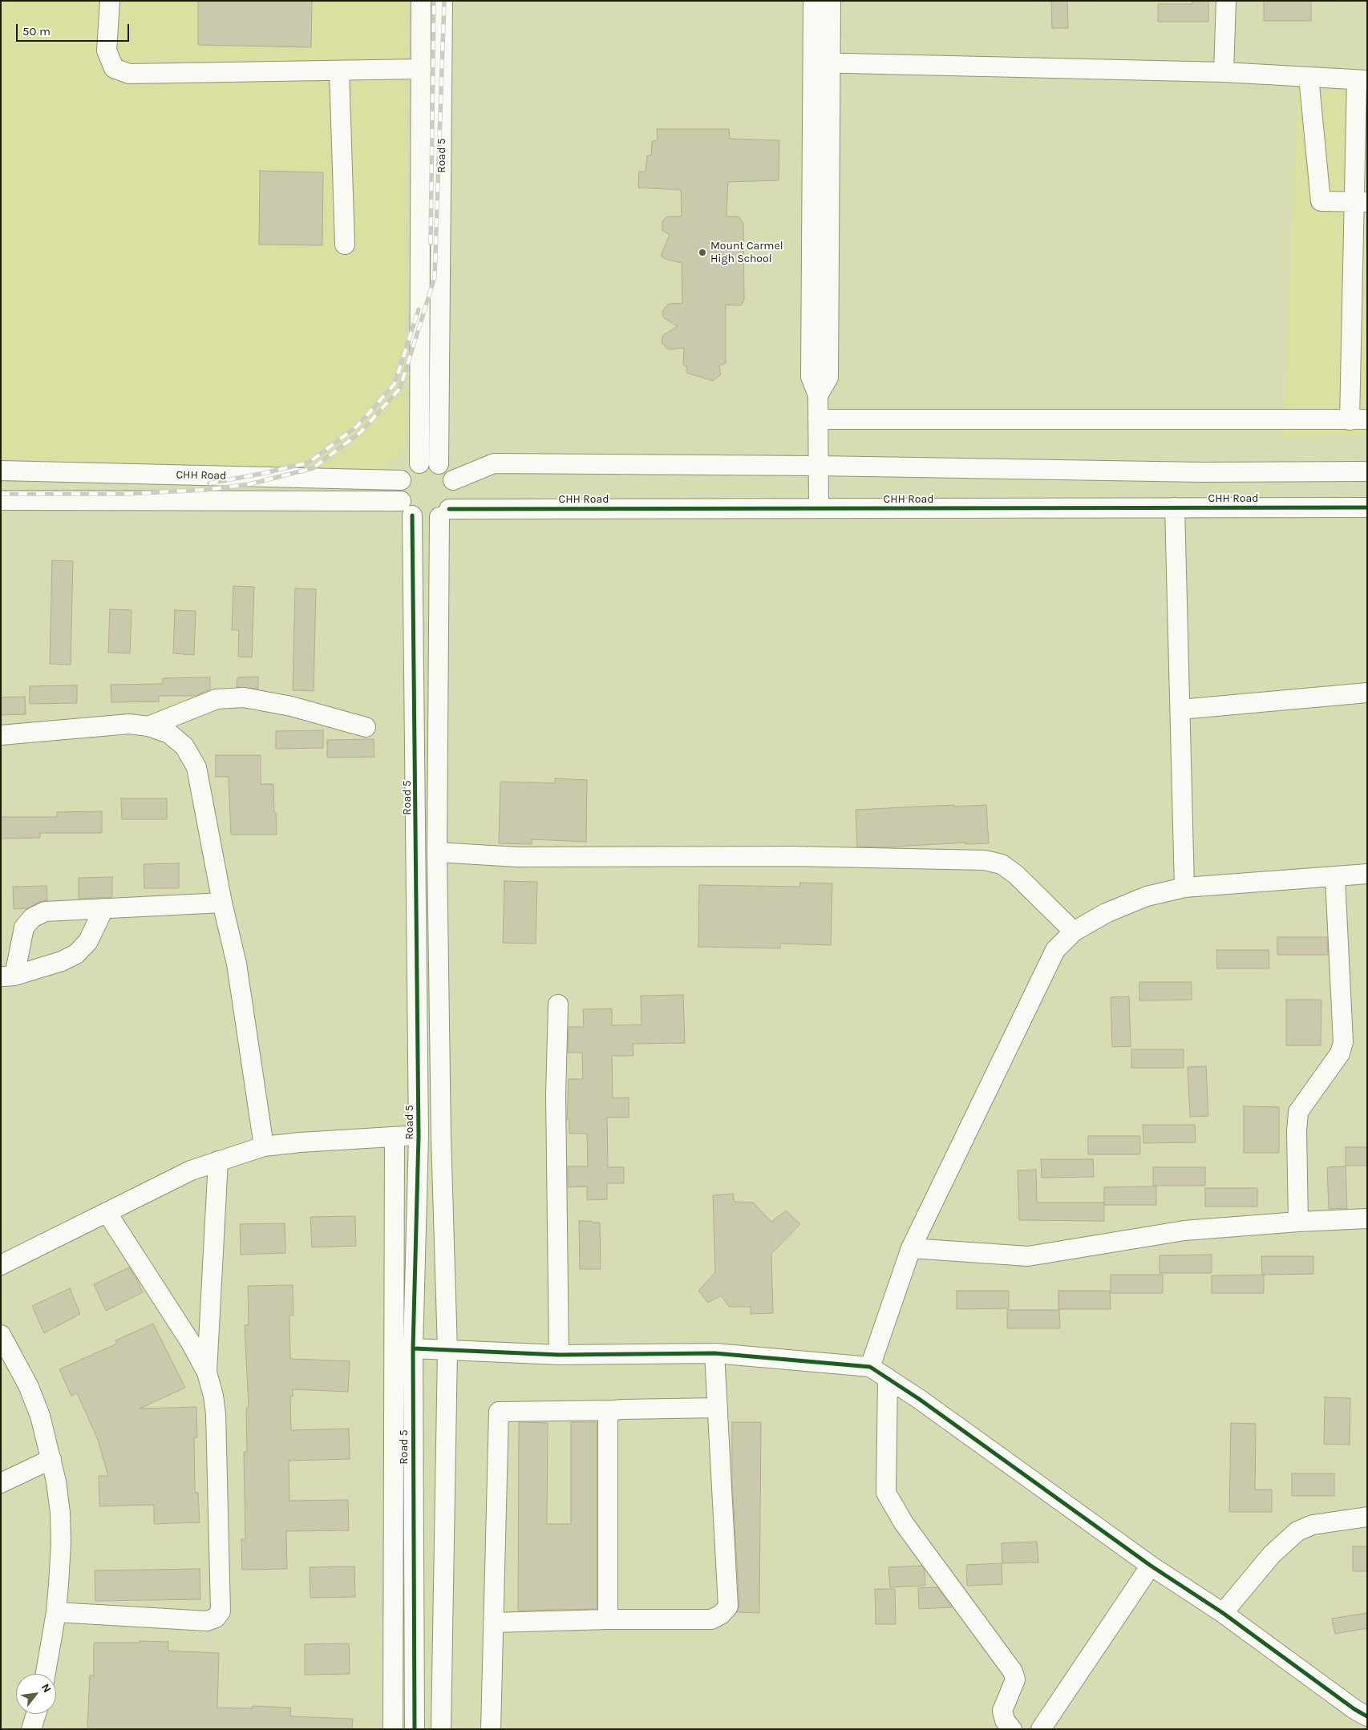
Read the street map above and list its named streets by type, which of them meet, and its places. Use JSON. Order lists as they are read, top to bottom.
{
  "streets": {
    "street": ["Road 5", "CHH Road"]
  },
  "crossings": [
    ["Road 5", "CHH Road"]
  ],
  "places": ["Mount Carmel High School"],
  "scale_bar": "50 m",
  "north": "top right"
}
